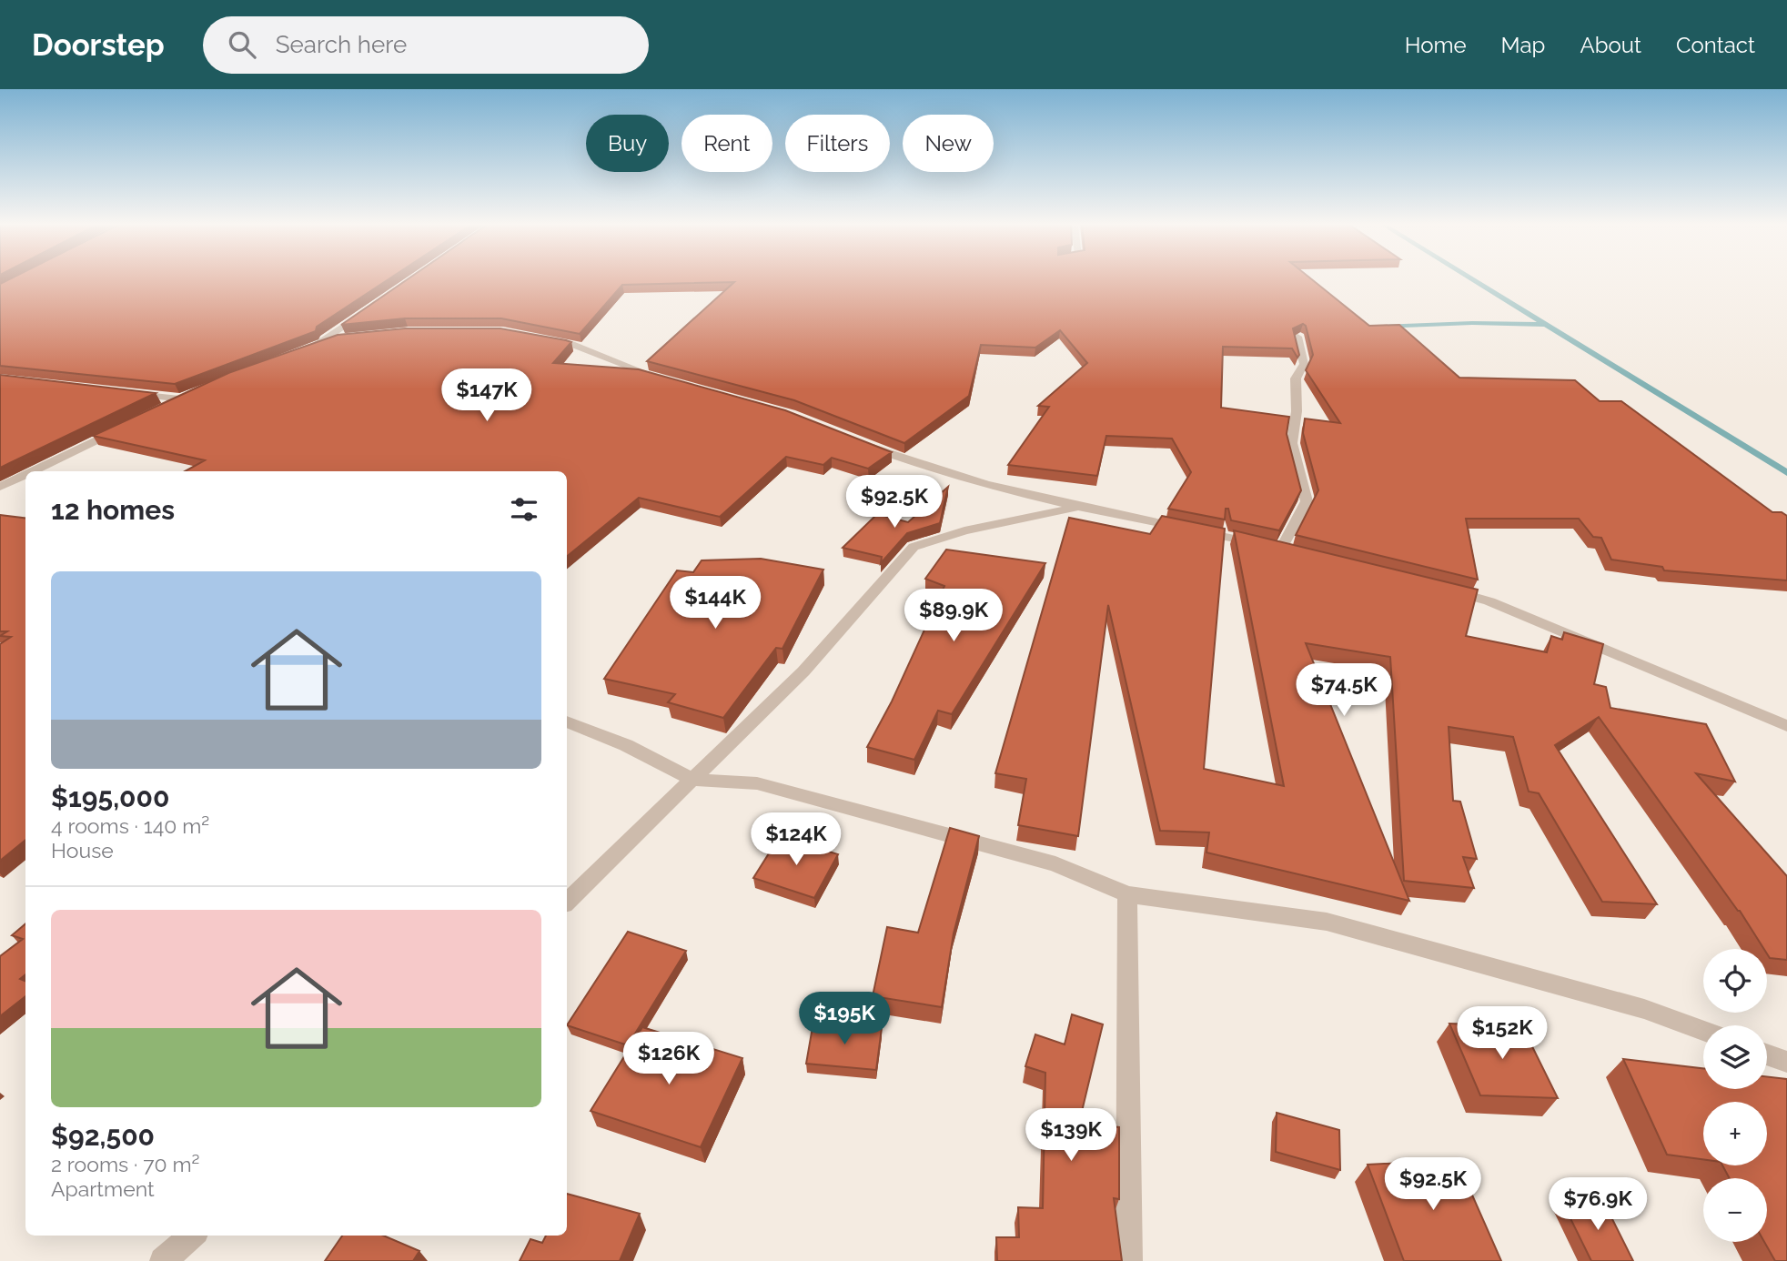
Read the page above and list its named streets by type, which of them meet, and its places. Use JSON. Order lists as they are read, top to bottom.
{
  "page": {
    "header": "Doorstep",
    "search": "Search here",
    "nav": [
      "Home",
      "Map",
      "About",
      "Contact"
    ],
    "chip": [
      "Buy",
      "Rent",
      "Filters",
      "New"
    ],
    "price": [
      "$147K",
      "$92.5K",
      "$144K",
      "$89.9K",
      "$74.5K",
      "$124K",
      "$195K",
      "$152K",
      "$126K",
      "$139K",
      "$92.5K",
      "$76.9K"
    ],
    "heading": "12 homes",
    "list": [
      {
        "name": "$195,000",
        "note": "4 rooms · 140 m² · House"
      },
      {
        "name": "$92,500",
        "note": "2 rooms · 70 m² · Apartment"
      }
    ],
    "map_buttons": ["+", "−"]
  }
}
